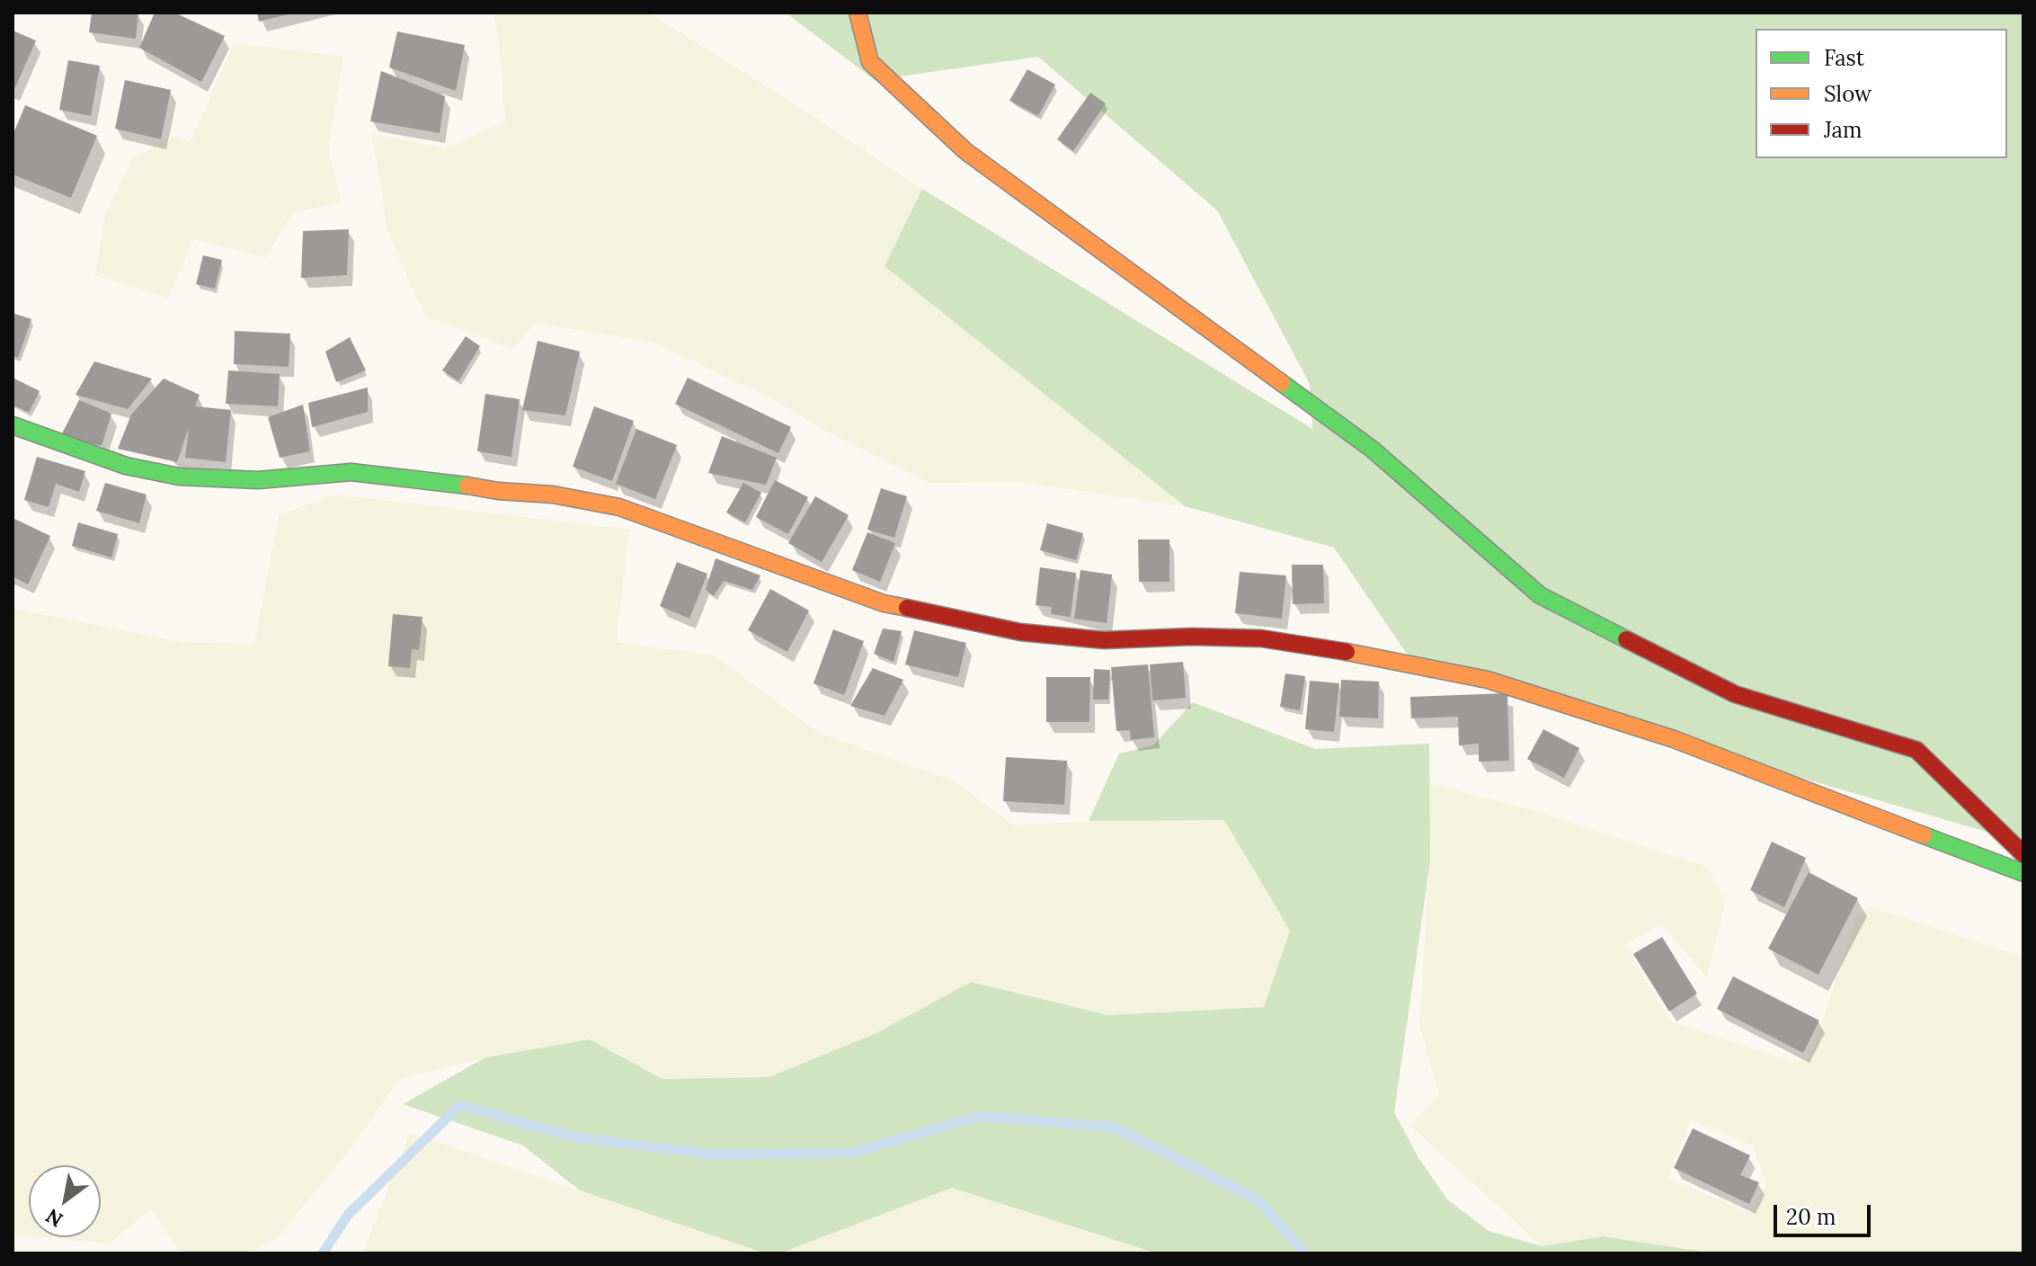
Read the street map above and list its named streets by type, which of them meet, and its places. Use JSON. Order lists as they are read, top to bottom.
{
  "legend": ["Fast", "Slow", "Jam"],
  "scale_bar": "20 m",
  "north": "bottom left"
}
